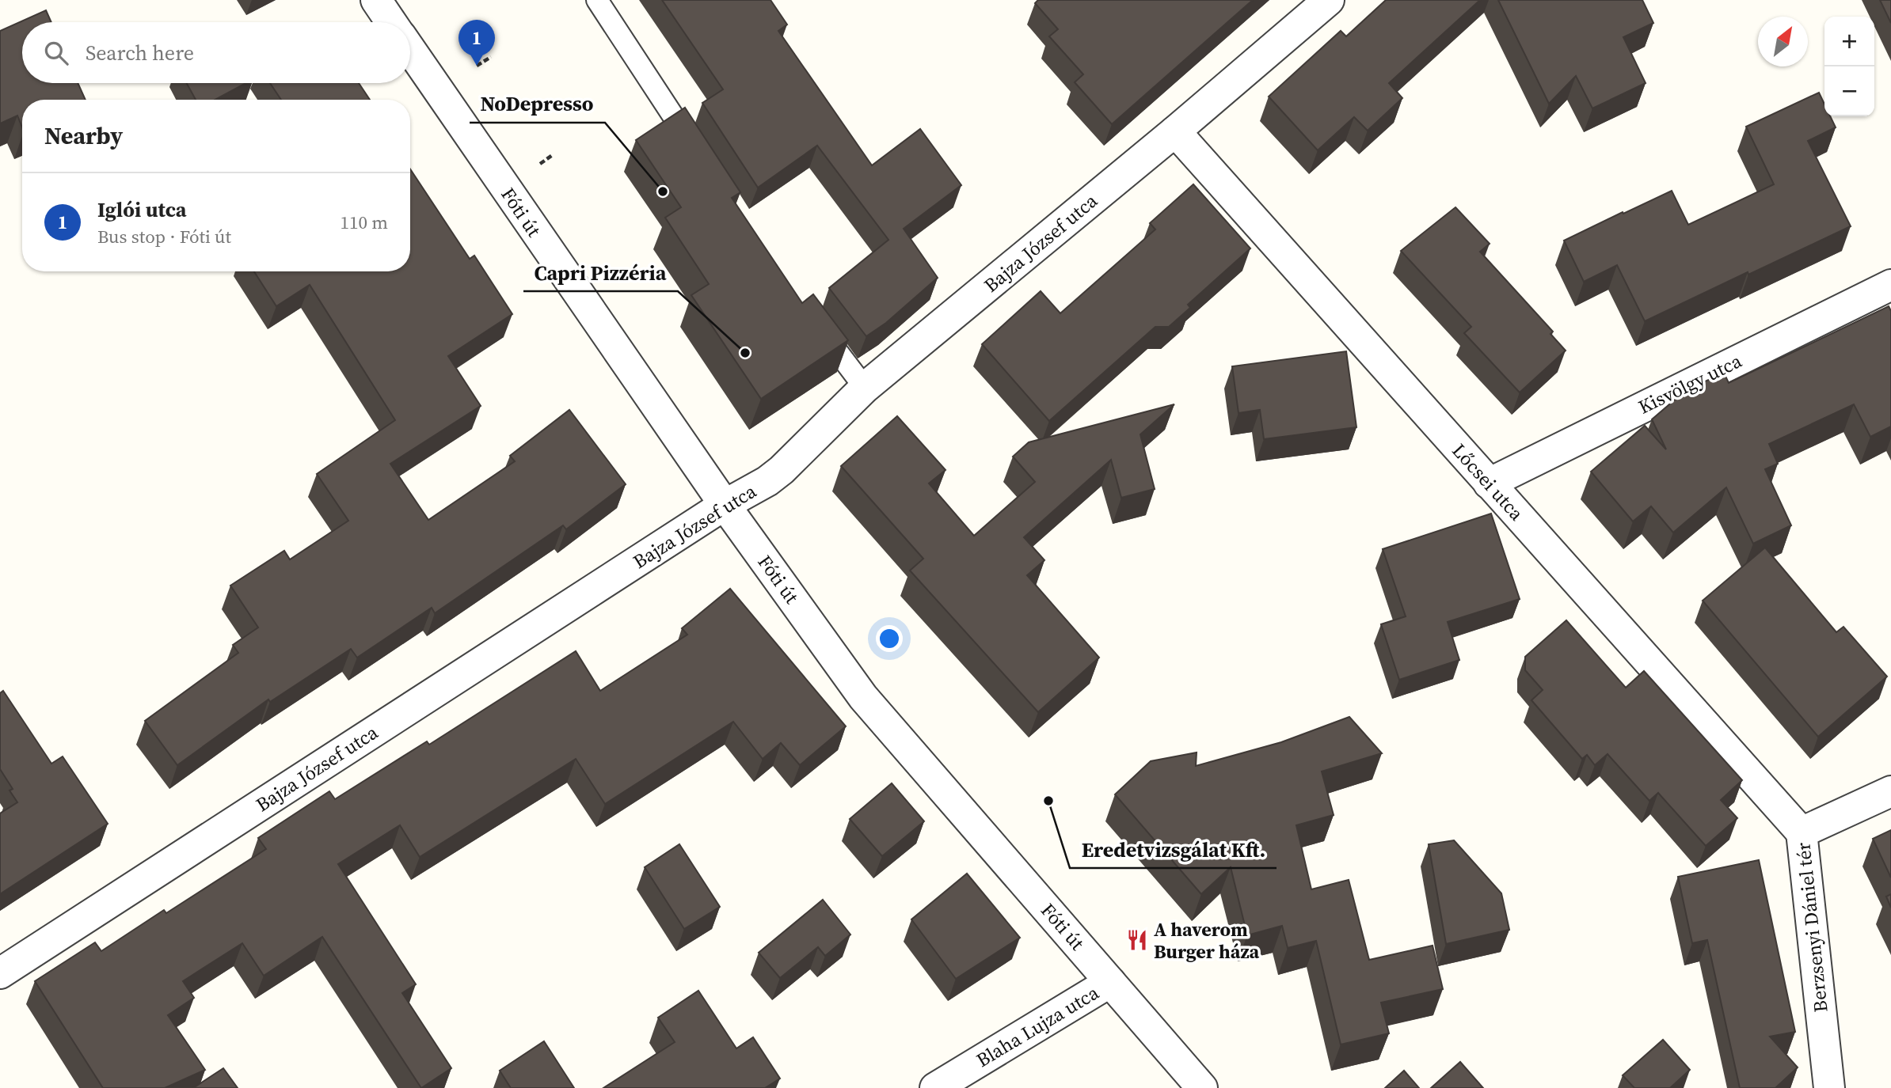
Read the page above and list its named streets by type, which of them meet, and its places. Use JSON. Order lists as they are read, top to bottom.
{
  "streets": {
    "street": [
      "Fóti út",
      "Bajza József utca",
      "Kisvölgy utca",
      "Lőcsei utca",
      "Berzsenyi Dániel tér",
      "Blaha Lujza utca"
    ]
  },
  "crossings": [
    ["Fóti út", "Bajza József utca"],
    ["Fóti út", "Blaha Lujza utca"],
    ["Bajza József utca", "Lőcsei utca"],
    ["Kisvölgy utca", "Lőcsei utca"],
    ["Lőcsei utca", "Berzsenyi Dániel tér"]
  ],
  "places": {
    "other": ["NoDepresso", "Capri Pizzéria", "Eredetvizsgálat Kft."],
    "restaurant": ["A haverom Burger háza"]
  },
  "north": "top right",
  "page": {
    "map_buttons": ["+", "−"],
    "pins": "1",
    "search": "Search here",
    "heading": "Nearby",
    "list": [
      {
        "mark": "1",
        "name": "Iglói utca",
        "note": "Bus stop · Fóti út",
        "value": "110 m"
      }
    ]
  }
}
